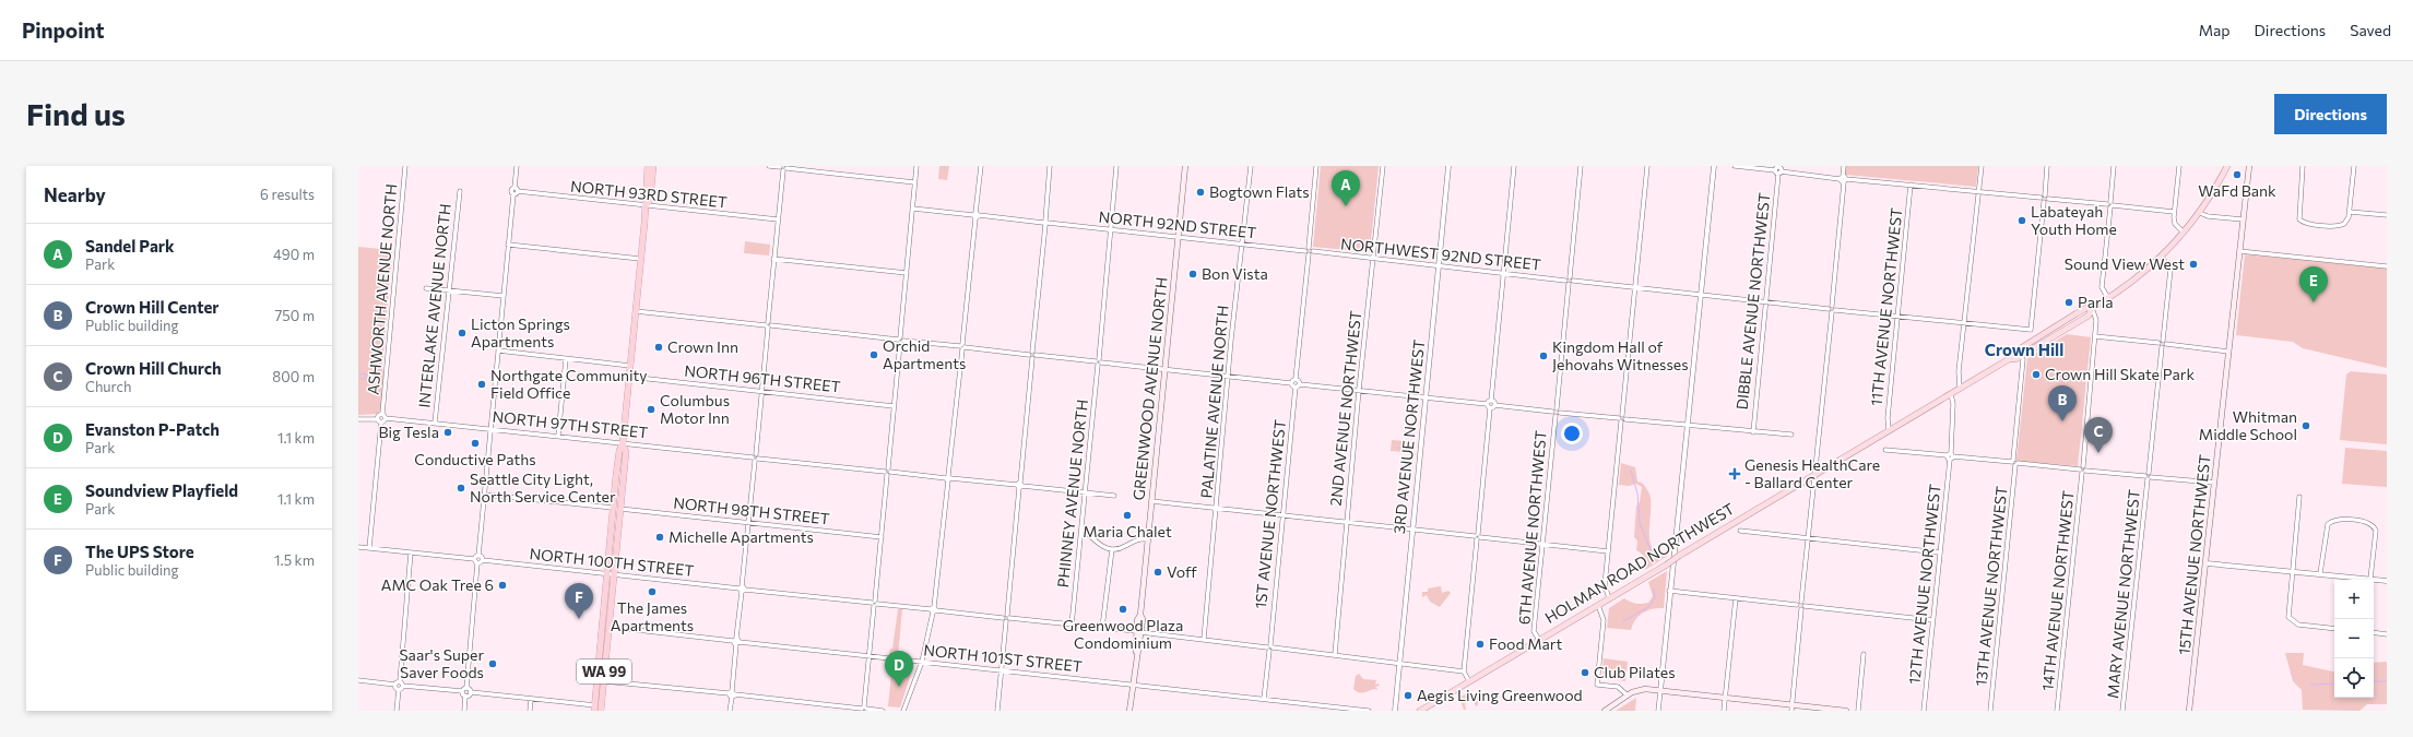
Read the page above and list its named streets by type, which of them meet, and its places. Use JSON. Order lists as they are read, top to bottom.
{
  "streets": {
    "highway": ["WA 99"],
    "main road": ["GREENWOOD AVENUE NORTH", "15TH AVENUE NORTHWEST", "HOLMAN ROAD NORTHWEST"],
    "street": [
      "NORTH 93RD STREET",
      "NORTH 92ND STREET",
      "NORTHWEST 92ND STREET",
      "ASHWORTH AVENUE NORTH",
      "DIBBLE AVENUE NORTHWEST",
      "INTERLAKE AVENUE NORTH",
      "11TH AVENUE NORTHWEST",
      "NORTH 96TH STREET",
      "PALATINE AVENUE NORTH",
      "2ND AVENUE NORTHWEST",
      "NORTH 97TH STREET",
      "3RD AVENUE NORTHWEST",
      "PHINNEY AVENUE NORTH",
      "NORTH 98TH STREET",
      "1ST AVENUE NORTHWEST",
      "6TH AVENUE NORTHWEST",
      "NORTH 100TH STREET",
      "12TH AVENUE NORTHWEST",
      "13TH AVENUE NORTHWEST",
      "14TH AVENUE NORTHWEST",
      "MARY AVENUE NORTHWEST",
      "NORTH 101ST STREET"
    ]
  },
  "crossings": [
    ["NORTH 93RD STREET", "WA 99"],
    ["NORTH 92ND STREET", "GREENWOOD AVENUE NORTH"],
    ["NORTH 92ND STREET", "PALATINE AVENUE NORTH"],
    ["NORTH 92ND STREET", "PHINNEY AVENUE NORTH"],
    ["NORTHWEST 92ND STREET", "DIBBLE AVENUE NORTHWEST"],
    ["NORTHWEST 92ND STREET", "11TH AVENUE NORTHWEST"],
    ["NORTHWEST 92ND STREET", "2ND AVENUE NORTHWEST"],
    ["NORTHWEST 92ND STREET", "3RD AVENUE NORTHWEST"],
    ["INTERLAKE AVENUE NORTH", "NORTH 97TH STREET"],
    ["11TH AVENUE NORTHWEST", "HOLMAN ROAD NORTHWEST"],
    ["NORTH 96TH STREET", "WA 99"],
    ["GREENWOOD AVENUE NORTH", "NORTH 100TH STREET"],
    ["GREENWOOD AVENUE NORTH", "NORTH 101ST STREET"],
    ["PALATINE AVENUE NORTH", "NORTH 100TH STREET"],
    ["2ND AVENUE NORTHWEST", "NORTH 100TH STREET"],
    ["NORTH 97TH STREET", "PHINNEY AVENUE NORTH"],
    ["NORTH 97TH STREET", "WA 99"],
    ["3RD AVENUE NORTHWEST", "NORTH 100TH STREET"],
    ["PHINNEY AVENUE NORTH", "NORTH 100TH STREET"],
    ["NORTH 98TH STREET", "WA 99"],
    ["1ST AVENUE NORTHWEST", "NORTH 100TH STREET"],
    ["1ST AVENUE NORTHWEST", "NORTH 101ST STREET"],
    ["6TH AVENUE NORTHWEST", "HOLMAN ROAD NORTHWEST"],
    ["NORTH 100TH STREET", "WA 99"],
    ["HOLMAN ROAD NORTHWEST", "12TH AVENUE NORTHWEST"],
    ["HOLMAN ROAD NORTHWEST", "13TH AVENUE NORTHWEST"],
    ["HOLMAN ROAD NORTHWEST", "14TH AVENUE NORTHWEST"],
    ["NORTH 101ST STREET", "WA 99"]
  ],
  "districts": ["Crown Hill"],
  "places": {
    "other": [
      "WaFd Bank",
      "Bogtown Flats",
      "Labateyah Youth Home",
      "Sound View West",
      "Bon Vista",
      "Parla",
      "Licton Springs Apartments",
      "Crown Inn",
      "Orchid Apartments",
      "Kingdom Hall of Jehovahs Witnesses",
      "Crown Hill Skate Park",
      "Northgate Community Field Office",
      "Columbus Motor Inn",
      "Whitman Middle School",
      "Big Tesla",
      "Conductive Paths",
      "Seattle City Light, North Service Center",
      "Maria Chalet",
      "Michelle Apartments",
      "Voff",
      "AMC Oak Tree 6",
      "The James Apartments",
      "Greenwood Plaza Condominium",
      "Food Mart",
      "Saar's Super Saver Foods",
      "Club Pilates",
      "Aegis Living Greenwood"
    ],
    "health": ["Genesis HealthCare - Ballard Center"]
  },
  "page": {
    "header": "Pinpoint",
    "nav": ["Map", "Directions", "Saved"],
    "buttons": "Directions",
    "title": "Find us",
    "heading": ["Nearby", "6 results"],
    "pins": [
      "A",
      "E",
      "B",
      "C",
      "F",
      "D"
    ],
    "list": [
      {
        "mark": "A",
        "name": "Sandel Park",
        "note": "Park",
        "value": "490 m"
      },
      {
        "mark": "B",
        "name": "Crown Hill Center",
        "note": "Public building",
        "value": "750 m"
      },
      {
        "mark": "C",
        "name": "Crown Hill Church",
        "note": "Church",
        "value": "800 m"
      },
      {
        "mark": "D",
        "name": "Evanston P-Patch",
        "note": "Park",
        "value": "1.1 km"
      },
      {
        "mark": "E",
        "name": "Soundview Playfield",
        "note": "Park",
        "value": "1.1 km"
      },
      {
        "mark": "F",
        "name": "The UPS Store",
        "note": "Public building",
        "value": "1.5 km"
      }
    ],
    "map_buttons": ["+", "−"]
  }
}
